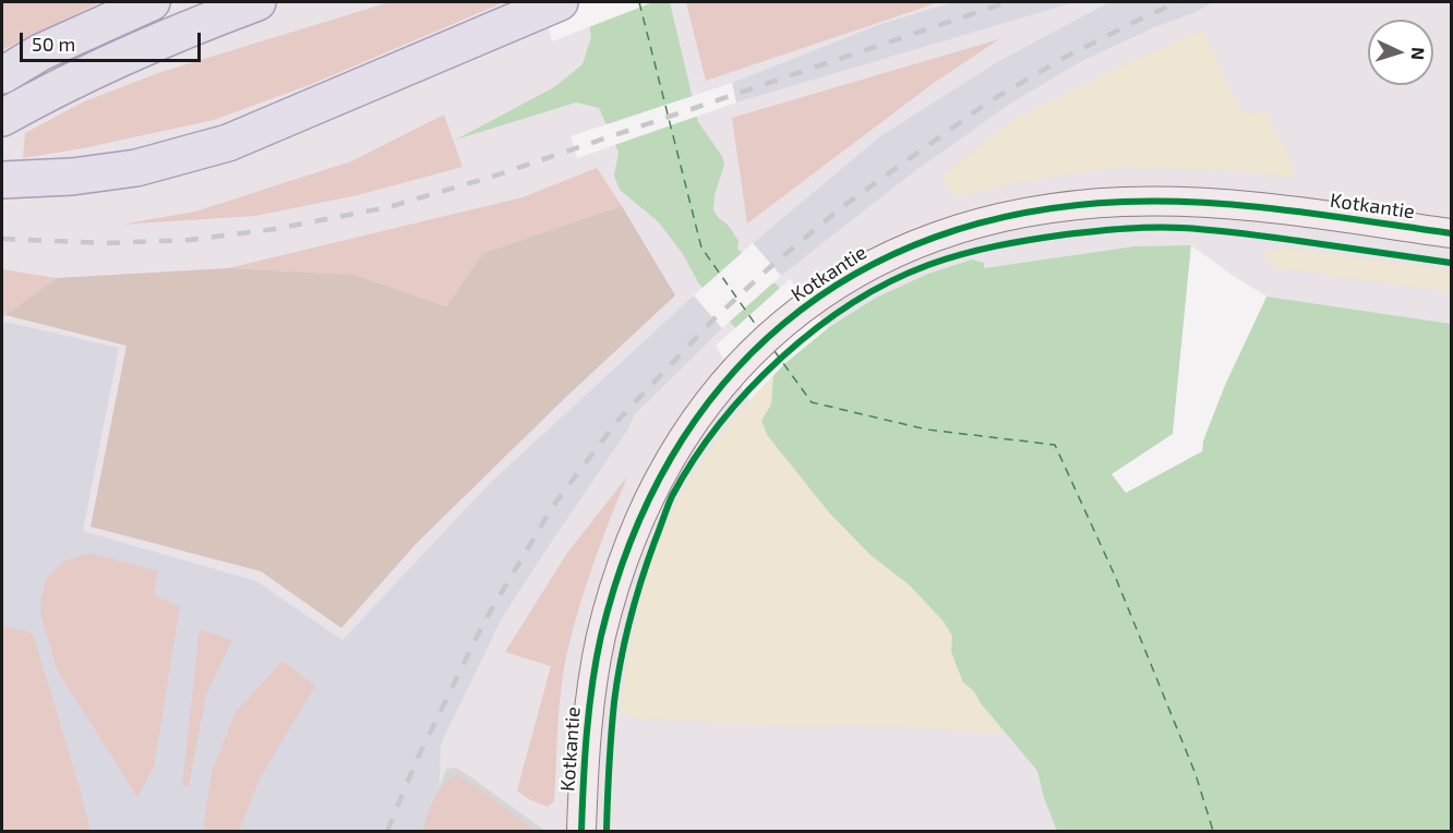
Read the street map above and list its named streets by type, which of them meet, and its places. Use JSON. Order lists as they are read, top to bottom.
{
  "streets": {
    "street": ["Kotkantie"]
  },
  "scale_bar": "50 m",
  "north": "right"
}
